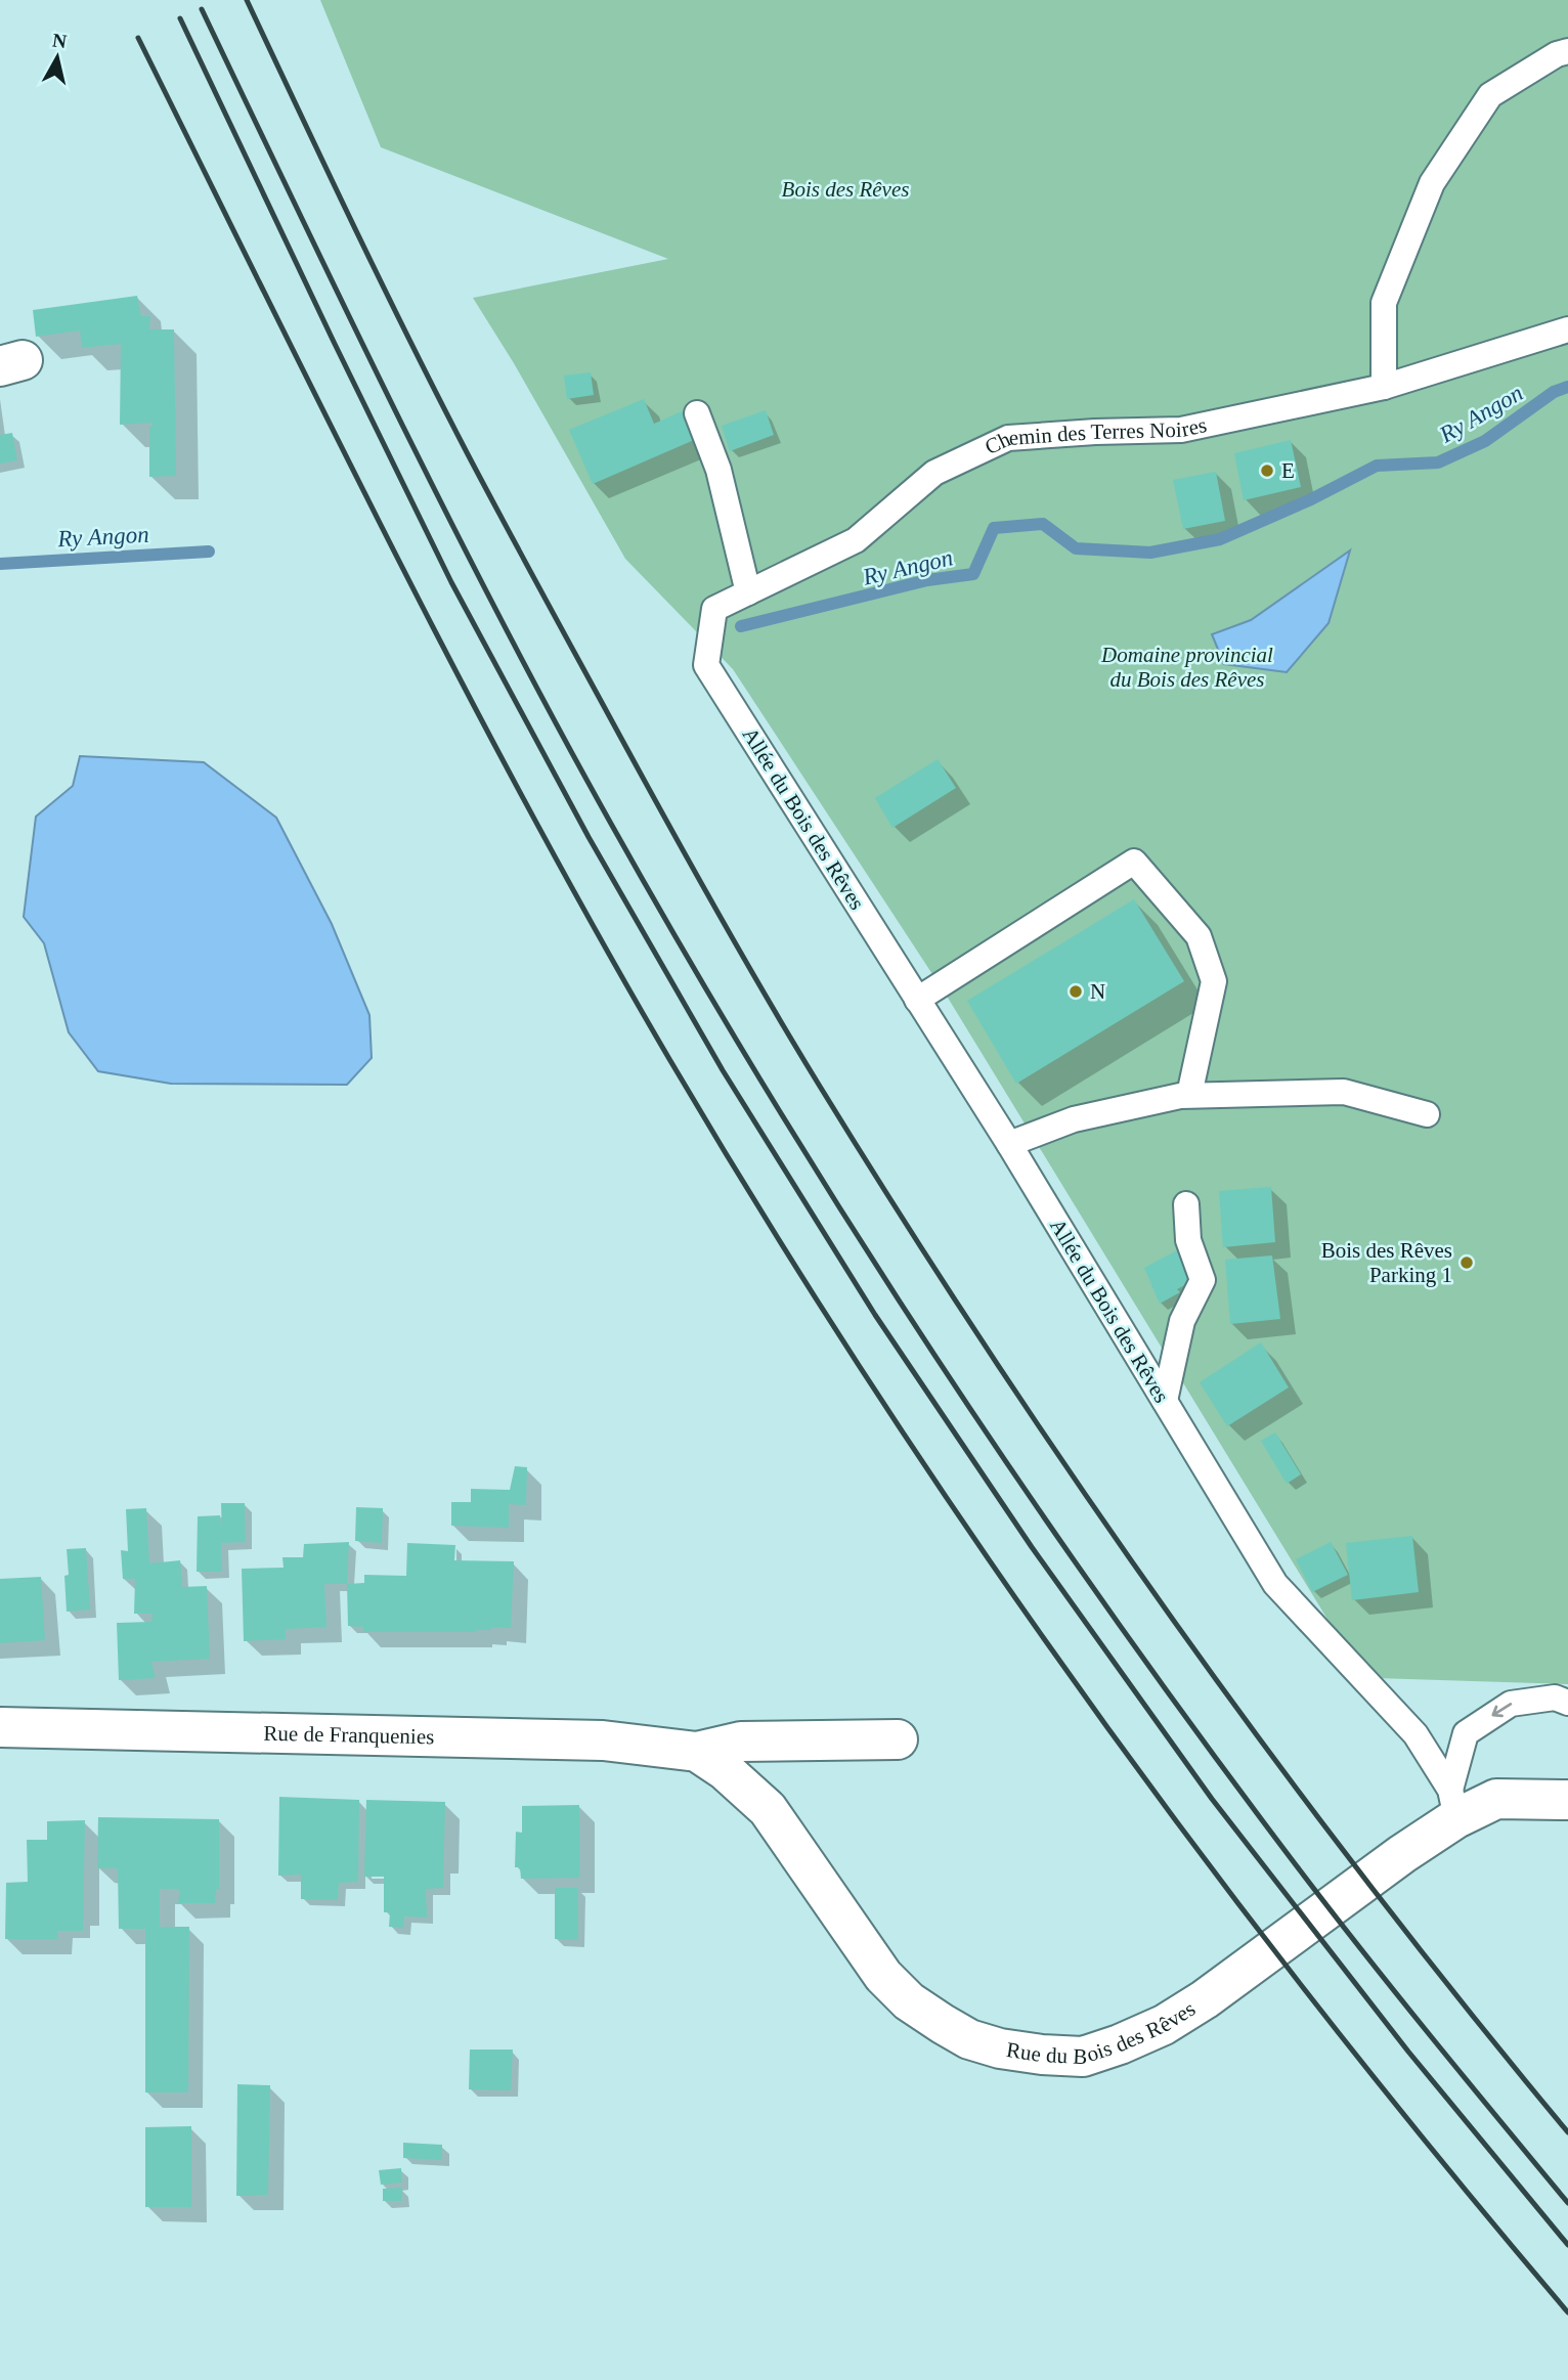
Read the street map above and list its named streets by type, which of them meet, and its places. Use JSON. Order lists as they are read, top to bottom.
{
  "streets": {
    "street": ["Rue de Franquenies", "Rue du Bois des Rêves"],
    "lane": ["Chemin des Terres Noires", "Allée du Bois des Rêves"]
  },
  "crossings": [
    ["Chemin des Terres Noires", "Allée du Bois des Rêves"],
    ["Allée du Bois des Rêves", "Rue du Bois des Rêves"],
    ["Rue de Franquenies", "Rue du Bois des Rêves"]
  ],
  "water": ["Ry Angon"],
  "parks": ["Bois des Rêves", "Domaine provincial du Bois des Rêves"],
  "places": ["E", "N", "Bois des Rêves Parking 1"],
  "north": "top"
}
